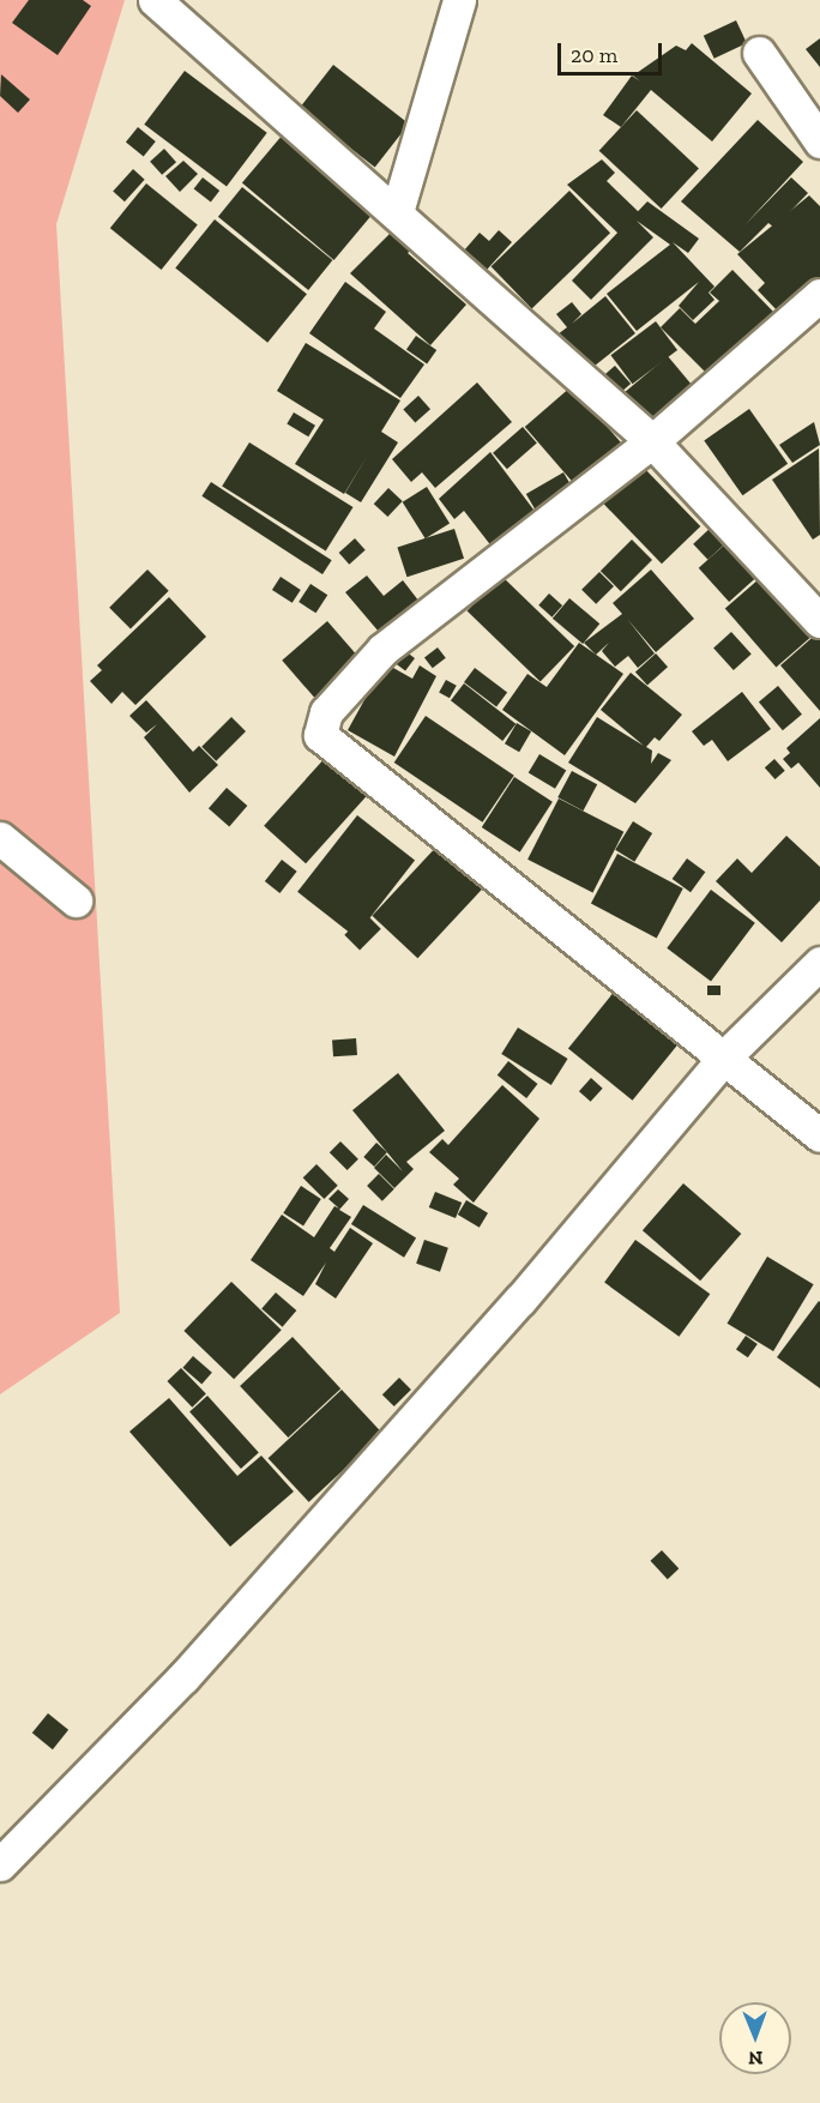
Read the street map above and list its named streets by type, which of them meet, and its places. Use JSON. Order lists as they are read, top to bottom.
{
  "scale_bar": "20 m",
  "north": "bottom"
}
